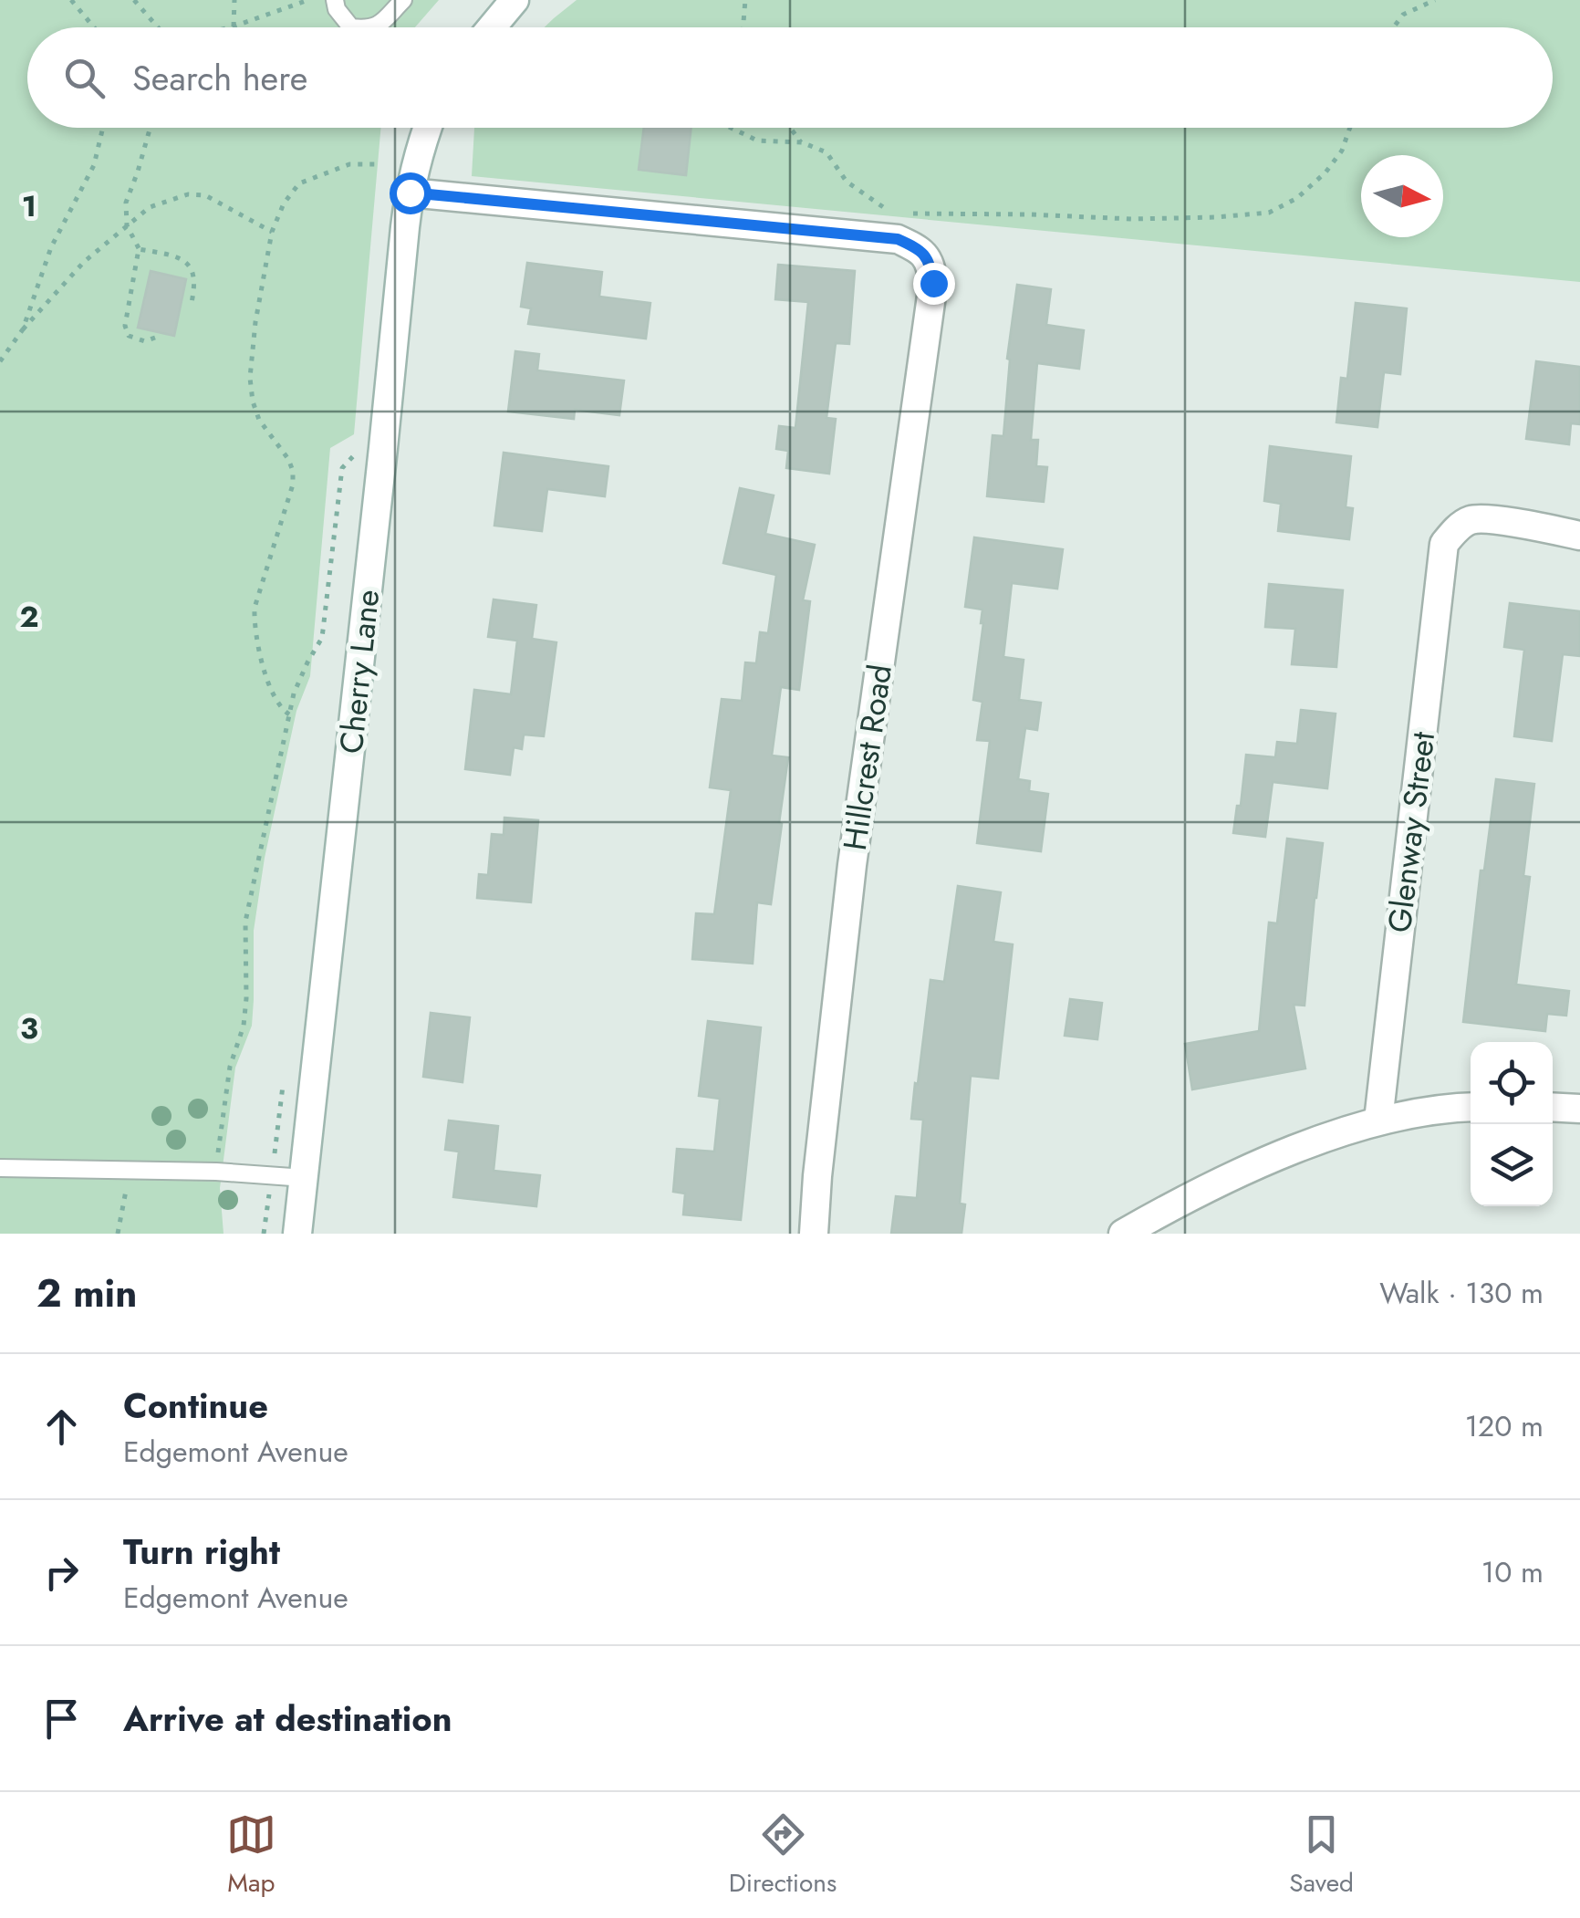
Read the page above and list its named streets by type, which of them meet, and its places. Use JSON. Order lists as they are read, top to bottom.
{
  "streets": {
    "street": ["Cherry Lane", "Hillcrest Road", "Glenway Street"]
  },
  "crossings": [
    ["Cherry Lane", "Hillcrest Road"]
  ],
  "north": "right",
  "page": {
    "search": "Search here",
    "heading": ["2 min", "Walk · 130 m"],
    "list": [
      ["Continue", "Edgemont Avenue", "120 m"],
      ["Turn right", "Edgemont Avenue", "10 m"],
      "Arrive at destination"
    ],
    "nav": ["Map", "Directions", "Saved"]
  },
  "grid": {
    "rows": ["1", "2", "3"]
  }
}
